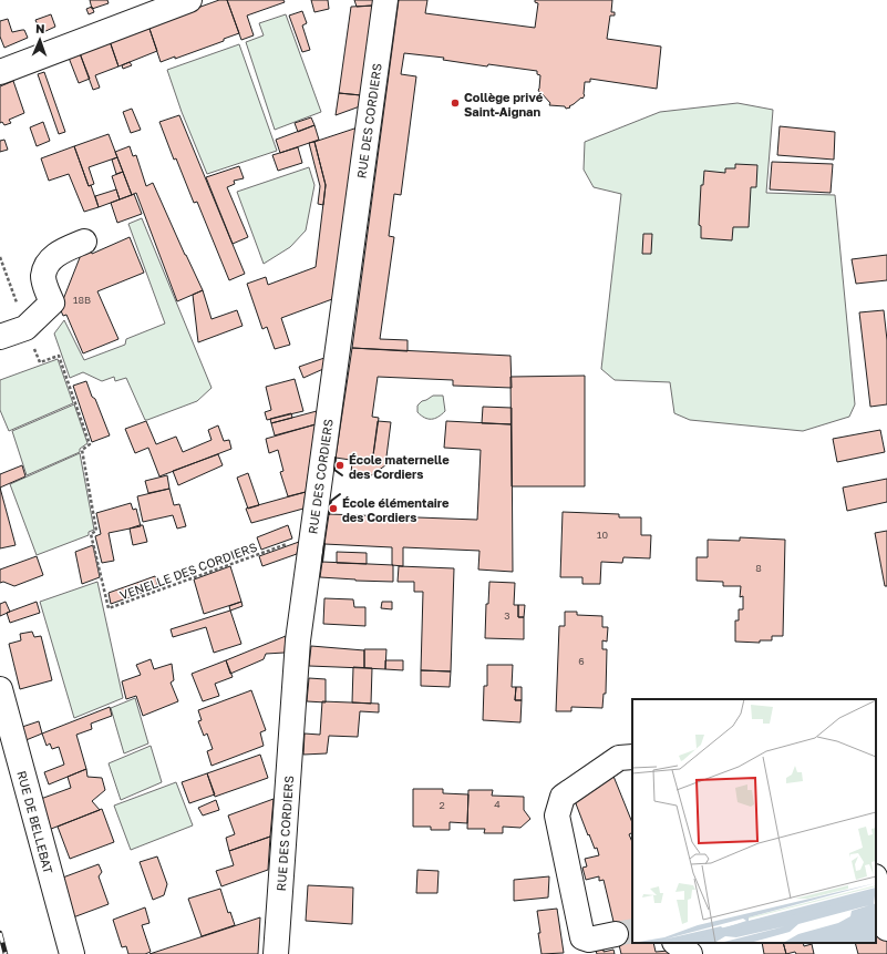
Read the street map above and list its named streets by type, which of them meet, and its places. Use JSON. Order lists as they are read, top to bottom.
{
  "streets": {
    "street": ["RUE DES CORDIERS", "RUE DE BELLEBAT"],
    "path": ["VENELLE DES CORDIERS"]
  },
  "places": ["Collège privé Saint-Aignan", "École maternelle des Cordiers", "École élémentaire des Cordiers"],
  "house_numbers": [
    "18B",
    "10",
    "8",
    "3",
    "6",
    "4",
    "2"
  ],
  "north": "top"
}
